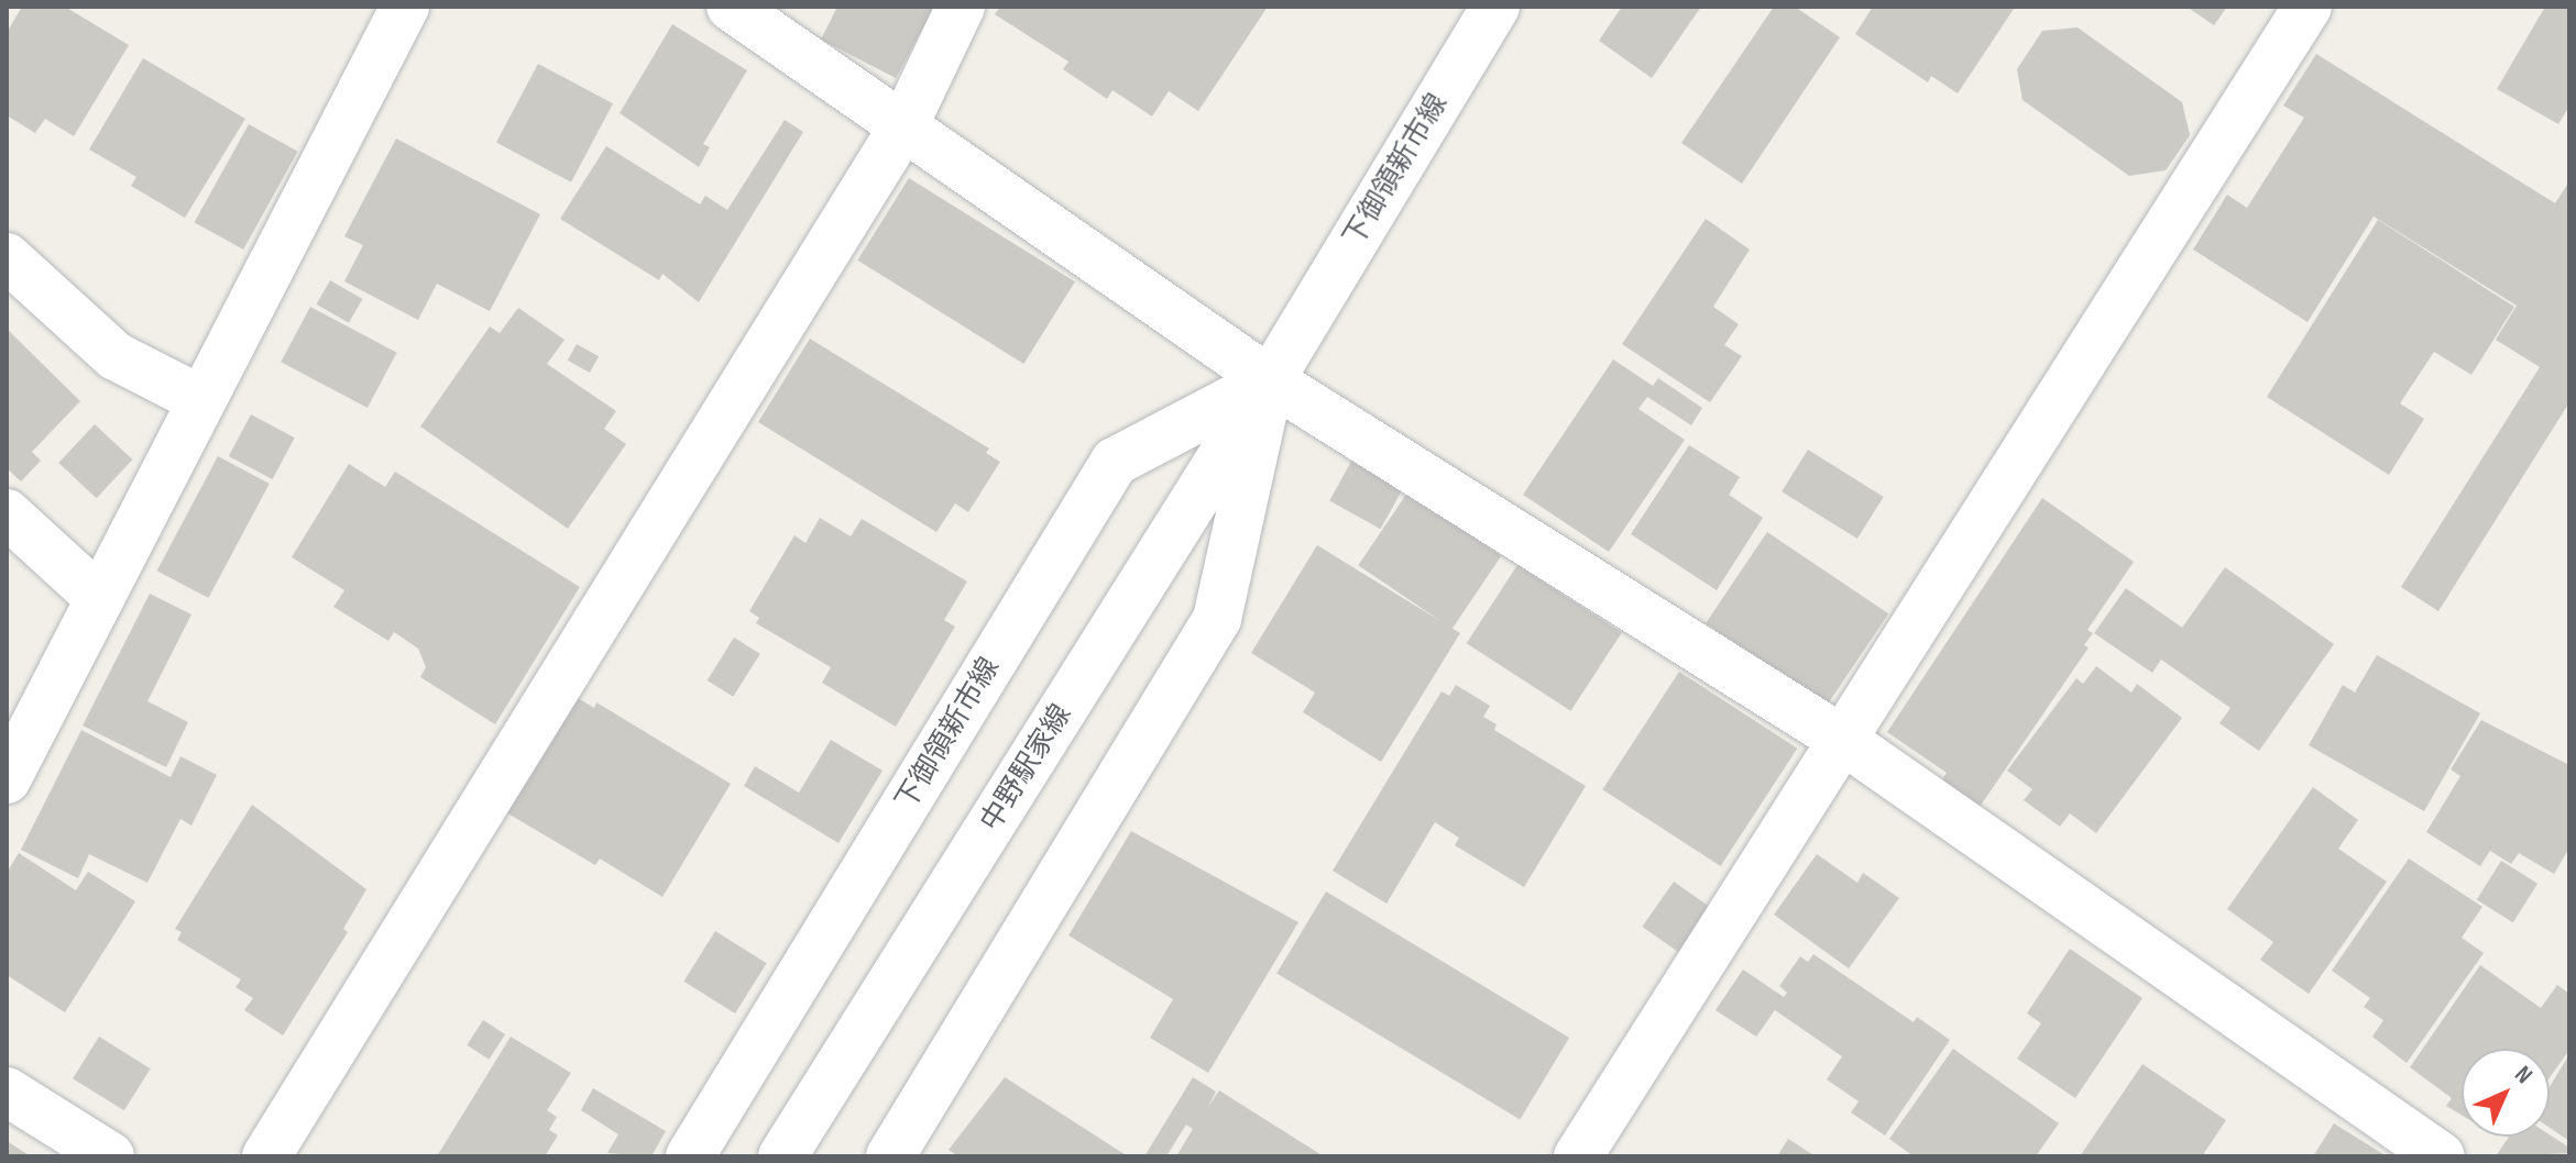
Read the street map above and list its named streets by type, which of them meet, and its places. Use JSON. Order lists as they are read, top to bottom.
{
  "streets": {
    "street": ["下御領新市線", "中野駅家線"]
  },
  "crossings": [
    ["下御領新市線", "中野駅家線"]
  ],
  "north": "top right"
}
